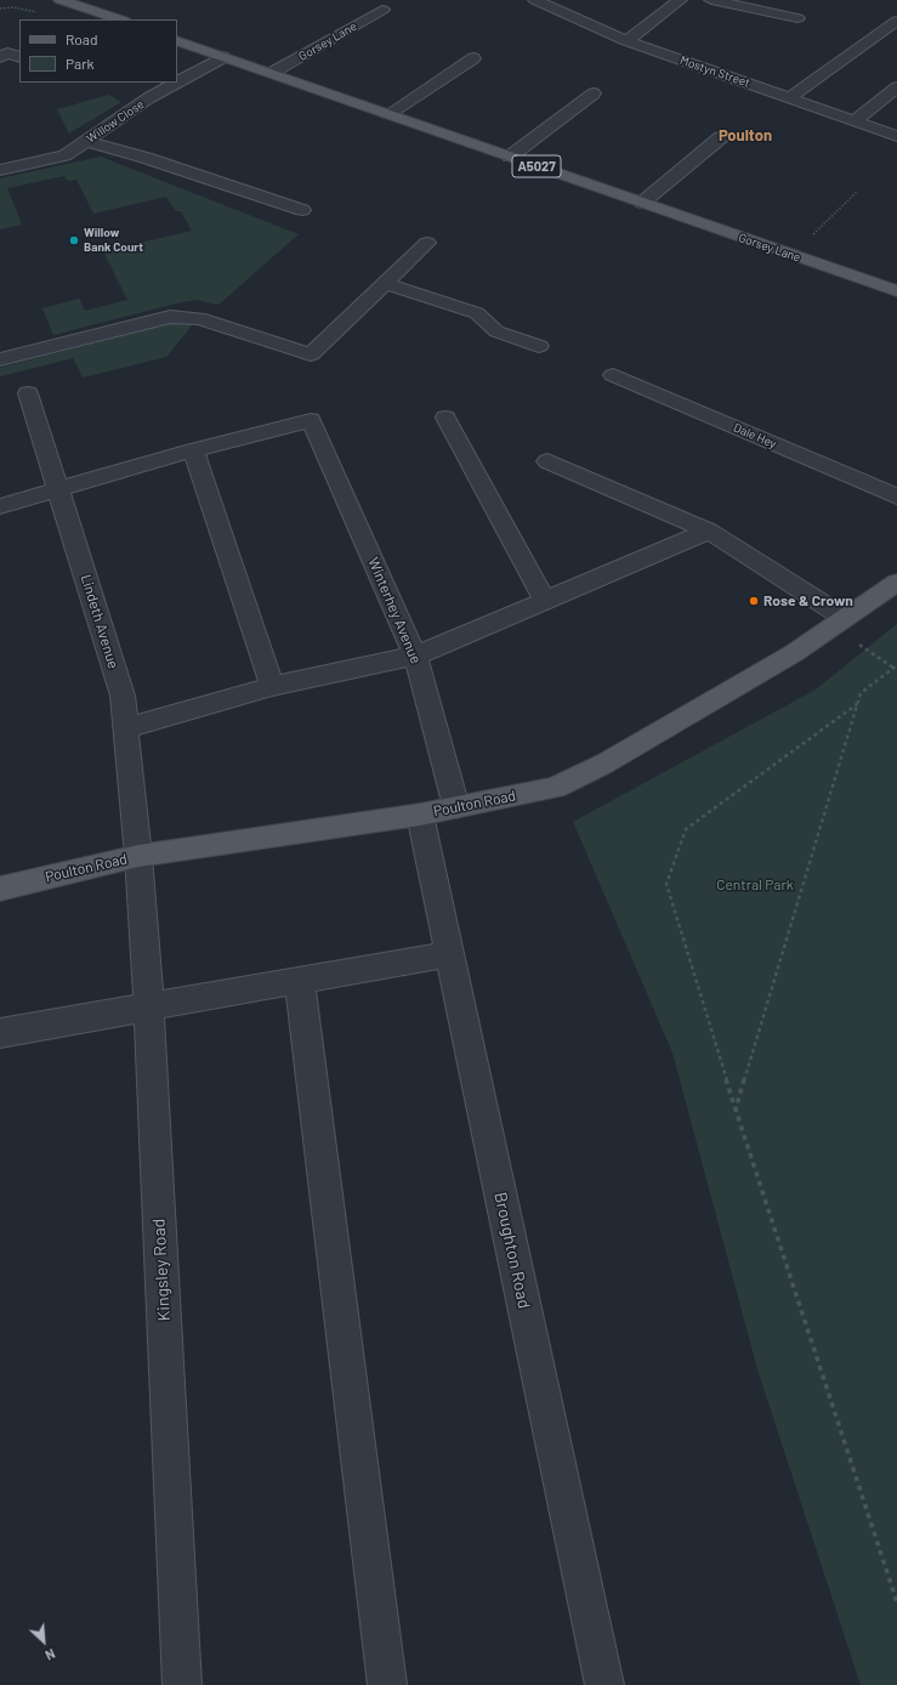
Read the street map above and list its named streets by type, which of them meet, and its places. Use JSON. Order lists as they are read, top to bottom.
{
  "streets": {
    "main road": ["Gorsey Lane", "A5027", "Poulton Road"],
    "street": [
      "Mostyn Street",
      "Willow Close",
      "Dale Hey",
      "Winterhey Avenue",
      "Lindeth Avenue",
      "Broughton Road",
      "Kingsley Road"
    ]
  },
  "crossings": [
    ["Gorsey Lane", "Willow Close"],
    ["Winterhey Avenue", "Poulton Road"],
    ["Lindeth Avenue", "Poulton Road"],
    ["Lindeth Avenue", "Kingsley Road"],
    ["Poulton Road", "Broughton Road"],
    ["Poulton Road", "Kingsley Road"]
  ],
  "districts": ["Poulton"],
  "parks": ["Central Park"],
  "places": ["Willow Bank Court", "Rose & Crown"],
  "legend": ["Road", "Park"],
  "north": "bottom right"
}
